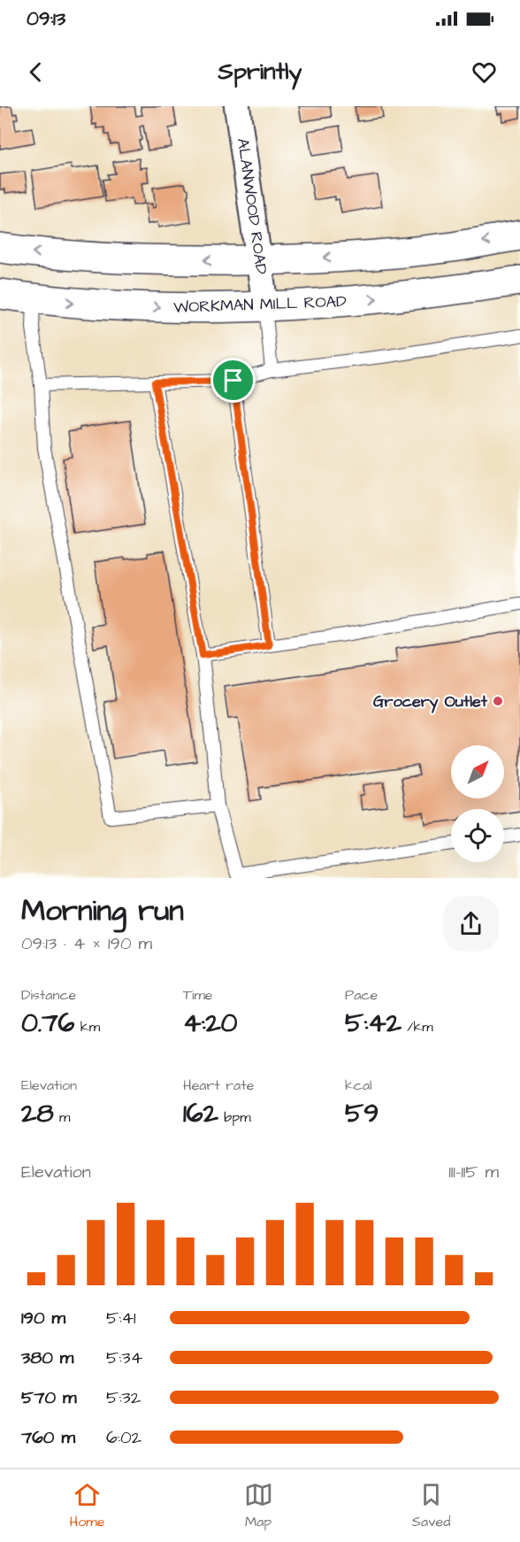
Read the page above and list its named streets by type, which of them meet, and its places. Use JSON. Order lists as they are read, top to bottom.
{
  "streets": {
    "main road": ["WORKMAN MILL ROAD"],
    "street": ["ALANWOOD ROAD"]
  },
  "crossings": [
    ["ALANWOOD ROAD", "WORKMAN MILL ROAD"]
  ],
  "places": ["Grocery Outlet"],
  "north": "top right",
  "page": {
    "status": "09:13",
    "header": "Sprintly",
    "heading": ["Morning run", "09:13 · 4 × 190 m"],
    "stats": [
      ["Distance", "0.76 km"],
      ["Time", "4:20"],
      ["Pace", "5:42 /km"],
      ["Elevation", "28 m"],
      ["Heart rate", "162 bpm"],
      ["kcal", "59"]
    ],
    "chart": ["Elevation", "111–115 m"],
    "list": [
      {
        "name": "190 m",
        "note": "5:41"
      },
      {
        "name": "380 m",
        "note": "5:34"
      },
      {
        "name": "570 m",
        "note": "5:32"
      },
      {
        "name": "760 m",
        "note": "6:02"
      }
    ],
    "tabs": ["Home", "Map", "Saved"]
  }
}
